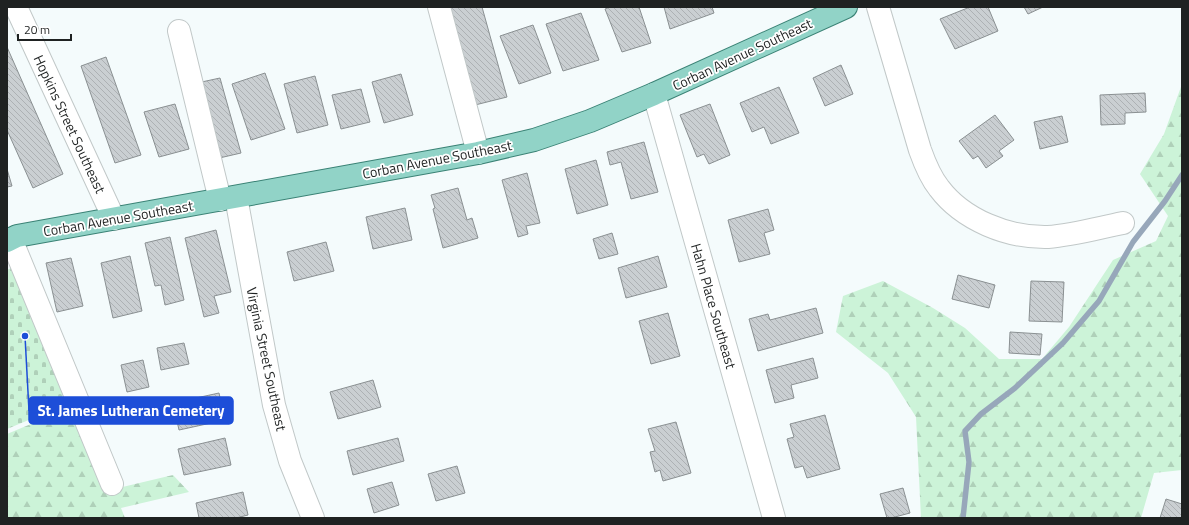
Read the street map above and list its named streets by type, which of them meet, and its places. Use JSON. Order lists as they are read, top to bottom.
{
  "streets": {
    "main road": ["Corban Avenue Southeast"],
    "street": ["Hopkins Street Southeast", "Hahn Place Southeast", "Virginia Street Southeast"]
  },
  "crossings": [
    ["Corban Avenue Southeast", "Hopkins Street Southeast"],
    ["Corban Avenue Southeast", "Hahn Place Southeast"],
    ["Corban Avenue Southeast", "Virginia Street Southeast"]
  ],
  "places": ["St. James Lutheran Cemetery"],
  "scale_bar": "20 m"
}
